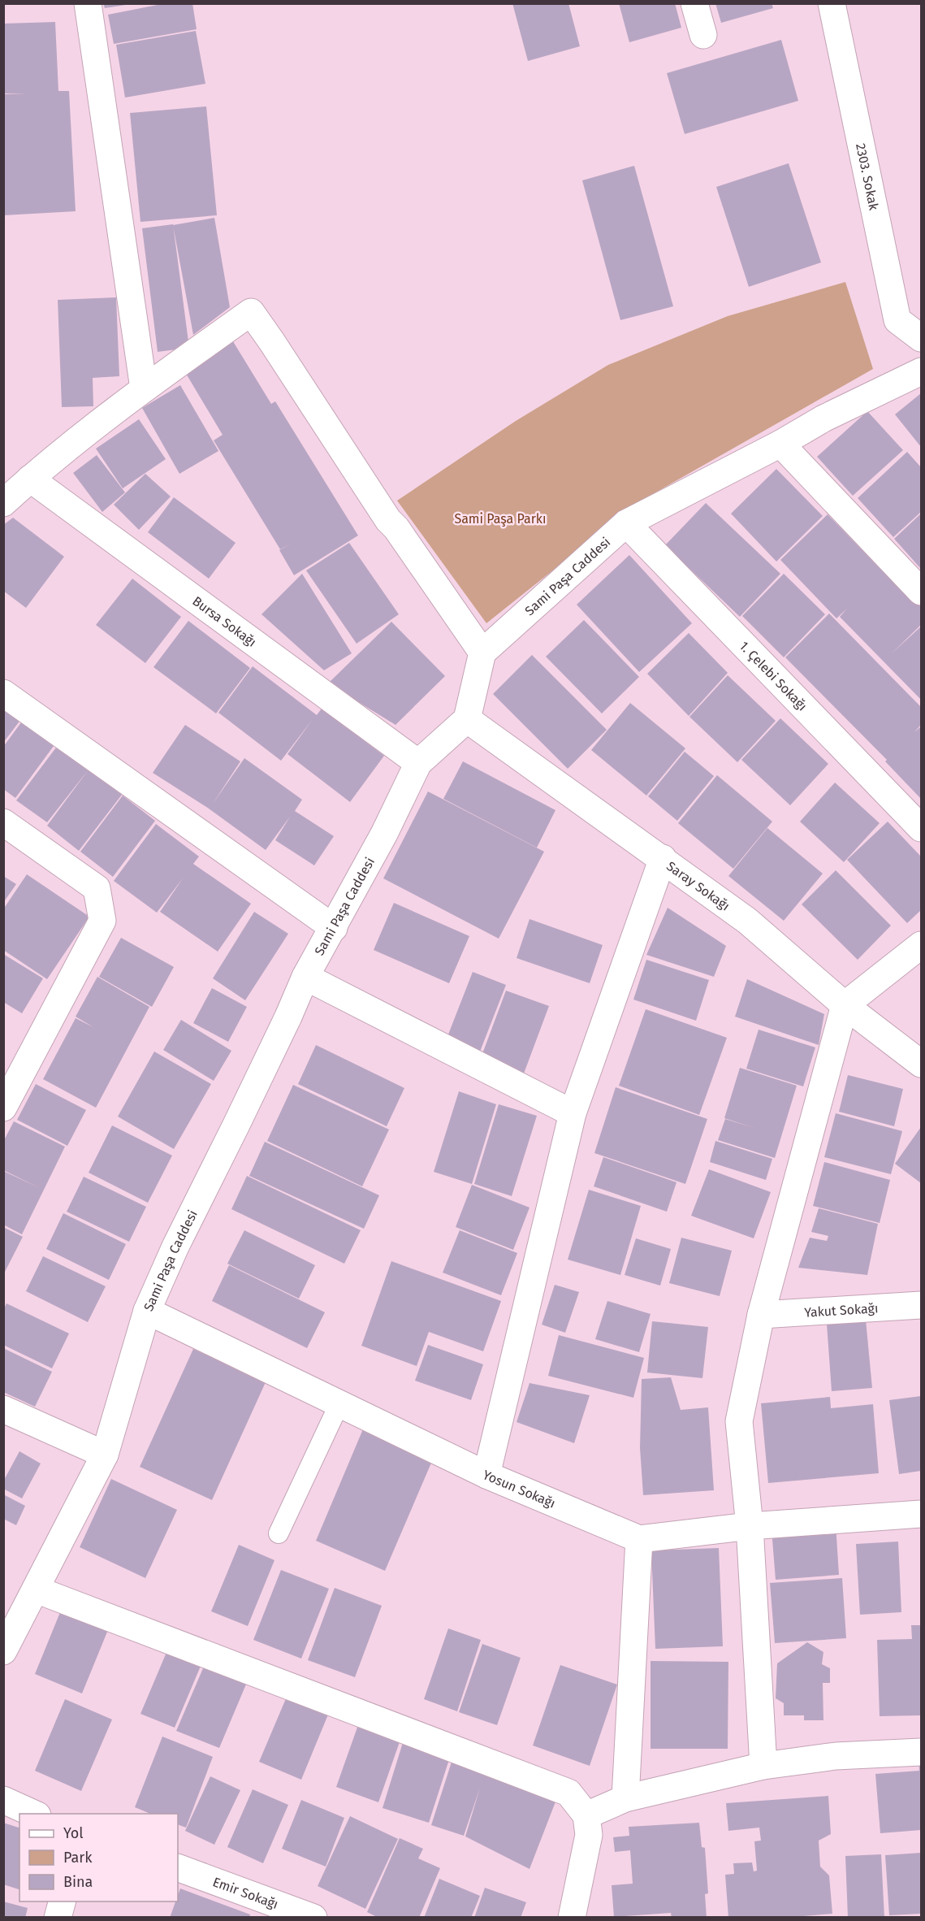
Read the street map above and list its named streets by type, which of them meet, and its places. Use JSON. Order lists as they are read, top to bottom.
{
  "streets": {
    "street": [
      "2303. Sokak",
      "Sami Paşa Caddesi",
      "Bursa Sokağı",
      "1. Çelebi Sokağı",
      "Saray Sokağı",
      "Yakut Sokağı",
      "Yosun Sokağı",
      "Emir Sokağı"
    ]
  },
  "crossings": [
    ["Sami Paşa Caddesi", "Bursa Sokağı"],
    ["Sami Paşa Caddesi", "1. Çelebi Sokağı"],
    ["Sami Paşa Caddesi", "Saray Sokağı"],
    ["Sami Paşa Caddesi", "Yosun Sokağı"]
  ],
  "parks": ["Sami Paşa Parkı"],
  "legend": ["Yol", "Park", "Bina"]
}
